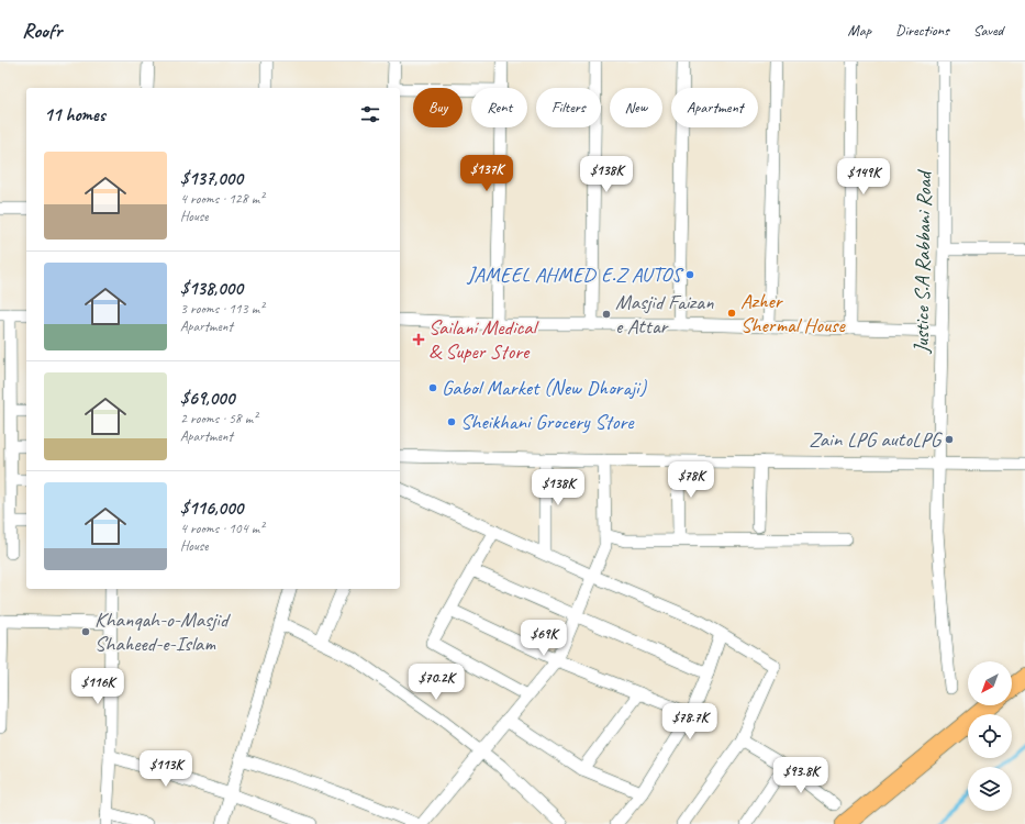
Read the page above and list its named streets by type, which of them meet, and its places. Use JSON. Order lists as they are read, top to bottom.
{
  "streets": {
    "street": ["Justice S.A Rabbani Road"]
  },
  "places": {
    "other": [
      "JAMEEL AHMED E.Z AUTOS",
      "Azher Shermal House",
      "Masjid Faizan e Attar",
      "Gabol Market (New Dhoraji)",
      "Sheikhani Grocery Store",
      "Zain LPG autoLPG",
      "Khanqah-o-Masjid Shaheed-e-Islam"
    ],
    "health": ["Sailani Medical & Super Store"]
  },
  "north": "bottom left",
  "page": {
    "header": "Roofr",
    "nav": ["Map", "Directions", "Saved"],
    "chip": [
      "Buy",
      "Rent",
      "Filters",
      "New",
      "Apartment"
    ],
    "heading": "11 homes",
    "list": [
      {
        "name": "$137,000",
        "note": "4 rooms · 128 m² · House"
      },
      {
        "name": "$138,000",
        "note": "3 rooms · 113 m² · Apartment"
      },
      {
        "name": "$69,000",
        "note": "2 rooms · 58 m² · Apartment"
      },
      {
        "name": "$116,000",
        "note": "4 rooms · 104 m² · House"
      }
    ],
    "price": [
      "$137K",
      "$138K",
      "$149K",
      "$78K",
      "$138K",
      "$69K",
      "$70.2K",
      "$116K",
      "$78.7K",
      "$113K",
      "$93.8K"
    ]
  }
}
